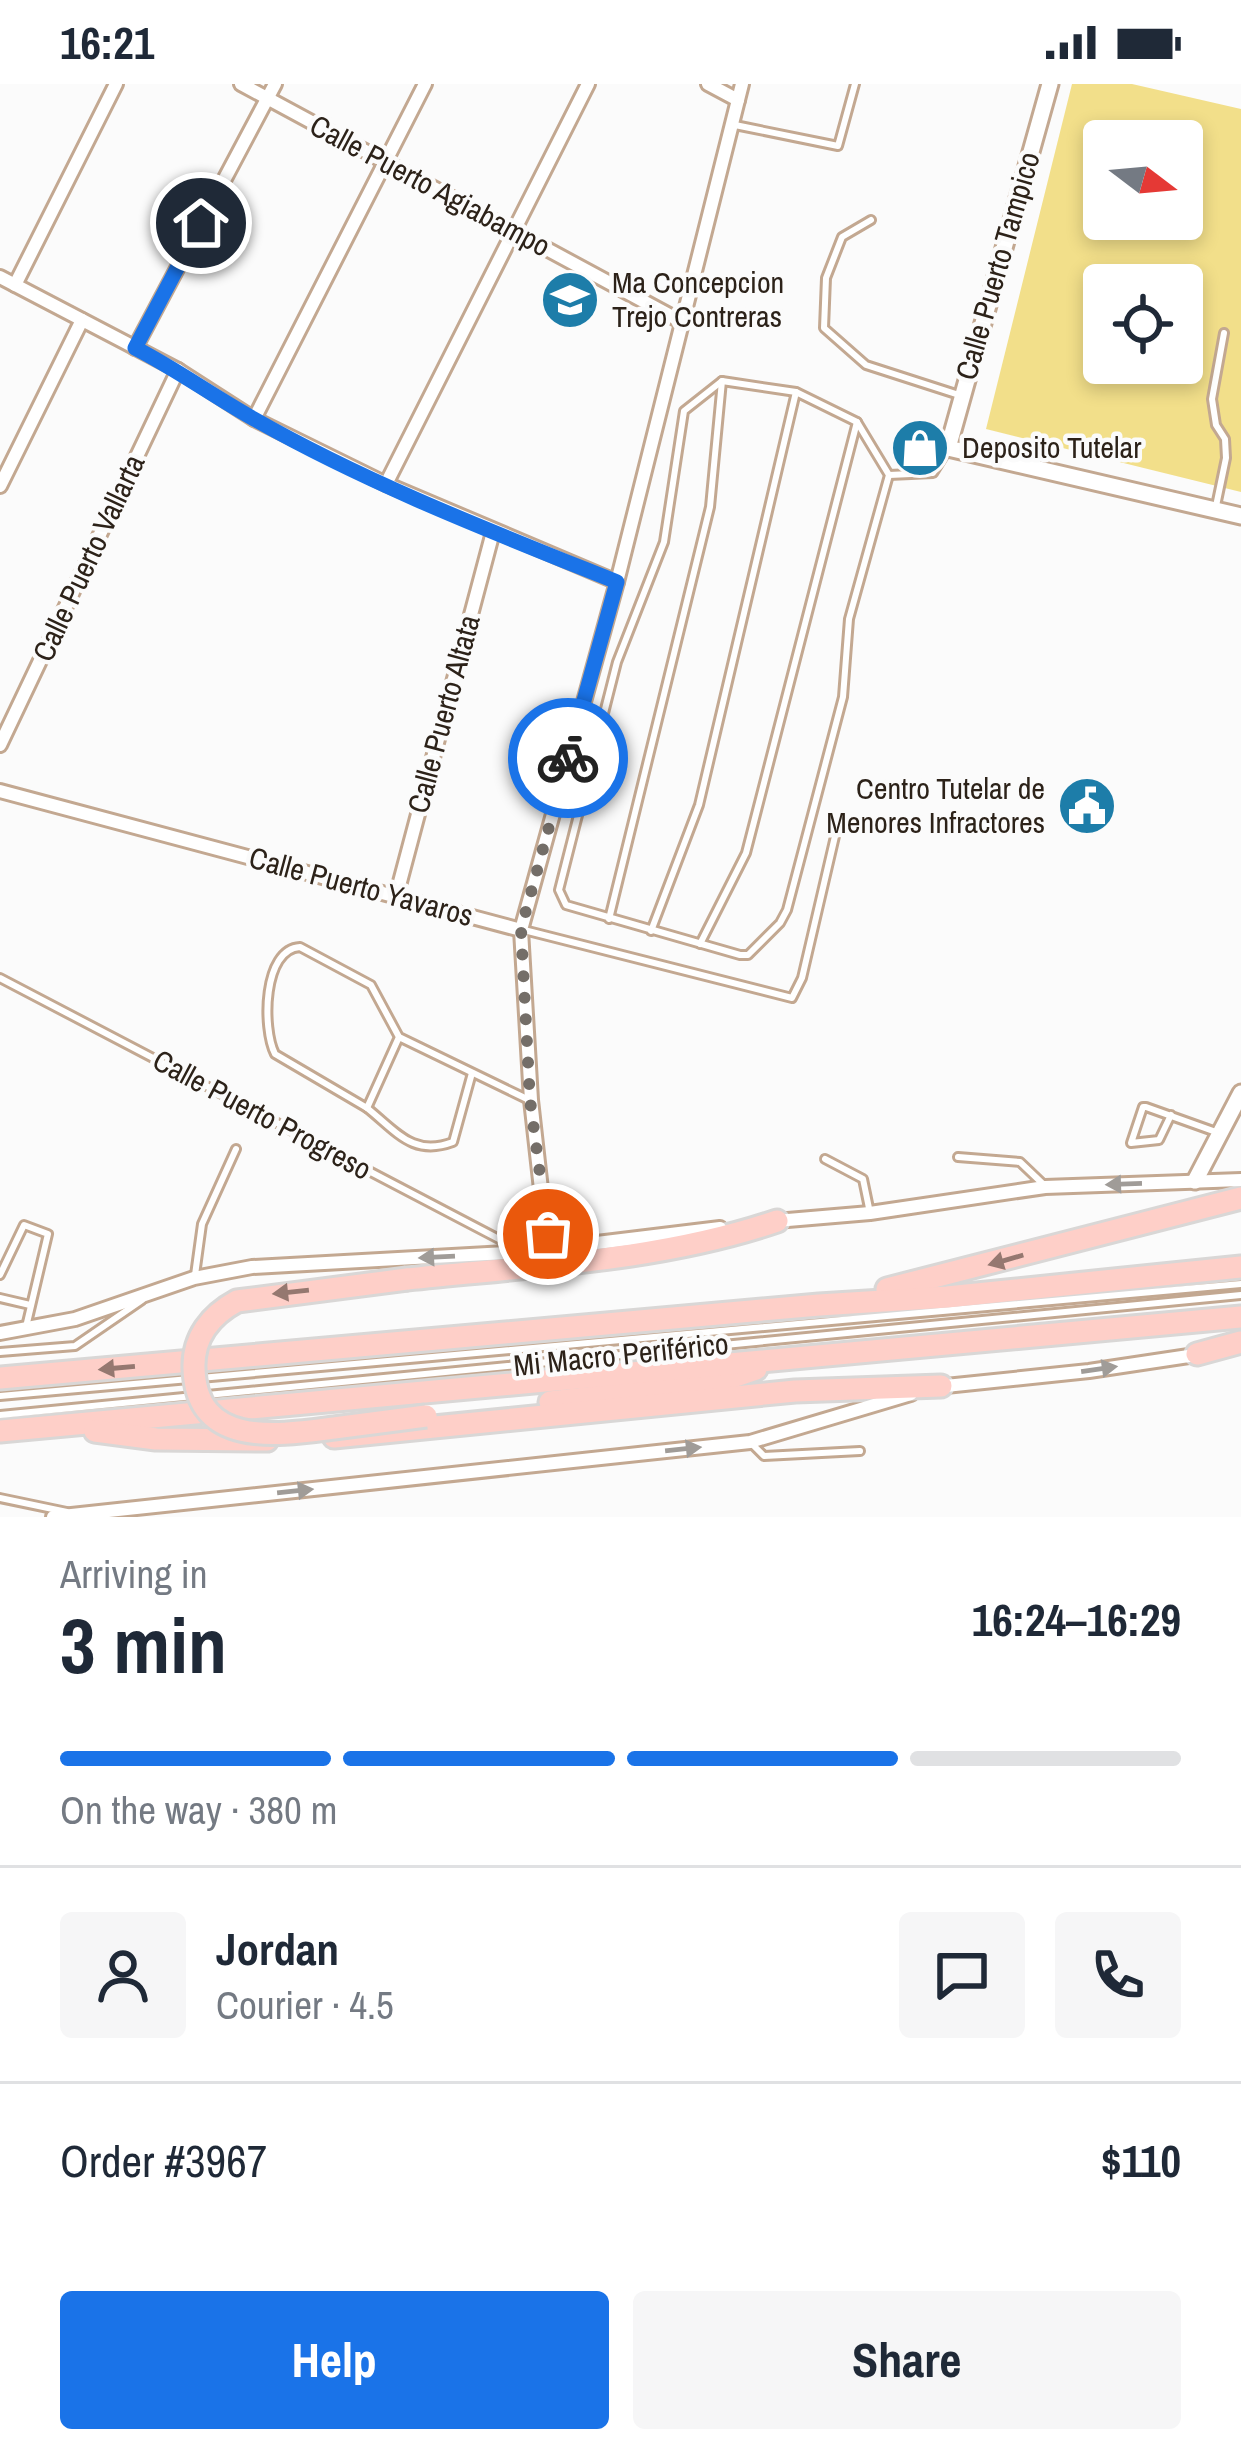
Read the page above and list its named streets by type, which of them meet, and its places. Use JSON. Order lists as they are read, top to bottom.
{
  "streets": {
    "street": [
      "Calle Puerto Agiabampo",
      "Calle Puerto Tampico",
      "Calle Puerto Vallarta",
      "Calle Puerto Altata",
      "Calle Puerto Yavaros"
    ],
    "lane": ["Calle Puerto Progreso", "Mi Macro Periférico"]
  },
  "crossings": [
    ["Calle Puerto Altata", "Calle Puerto Yavaros"]
  ],
  "places": {
    "school or university": ["Ma Concepcion Trejo Contreras"],
    "shop": ["Deposito Tutelar"],
    "public building": ["Centro Tutelar de Menores Infractores"]
  },
  "north": "right",
  "page": {
    "status": "16:21",
    "heading": ["3 min", "Arriving in", "16:24–16:29"],
    "panel": [
      "Jordan",
      "Courier · 4.5",
      "Order #3967",
      "$110"
    ],
    "bar": "On the way · 380 m",
    "buttons": ["Help", "Share"]
  }
}
